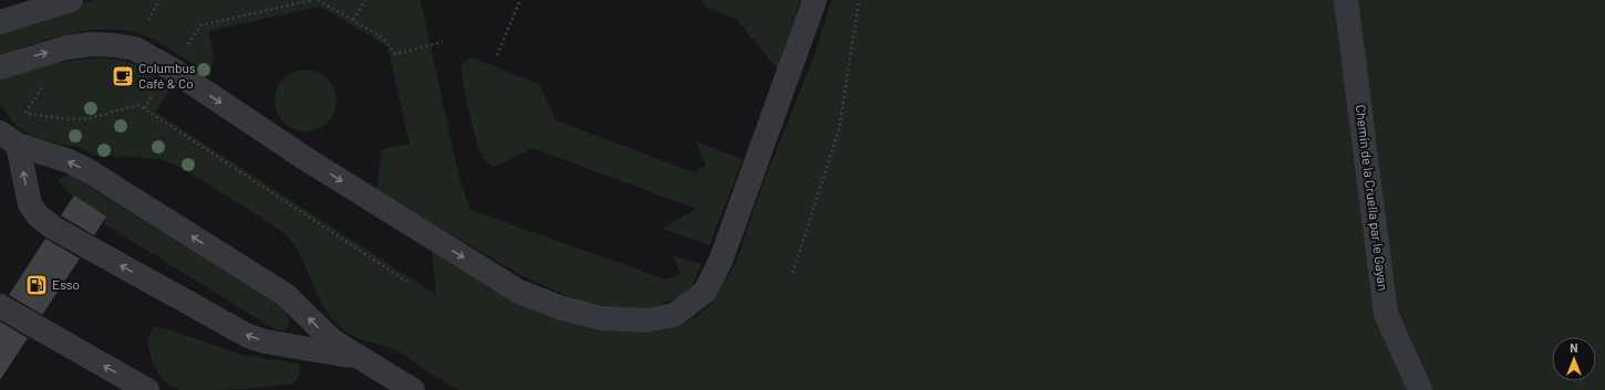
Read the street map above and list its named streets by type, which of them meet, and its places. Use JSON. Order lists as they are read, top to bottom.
{
  "streets": {
    "lane": ["Chemin de la Cruella par le Gayan"]
  },
  "places": {
    "cafe": ["Columbus Café & Co"],
    "fuel station": ["Esso"]
  },
  "north": "top"
}
